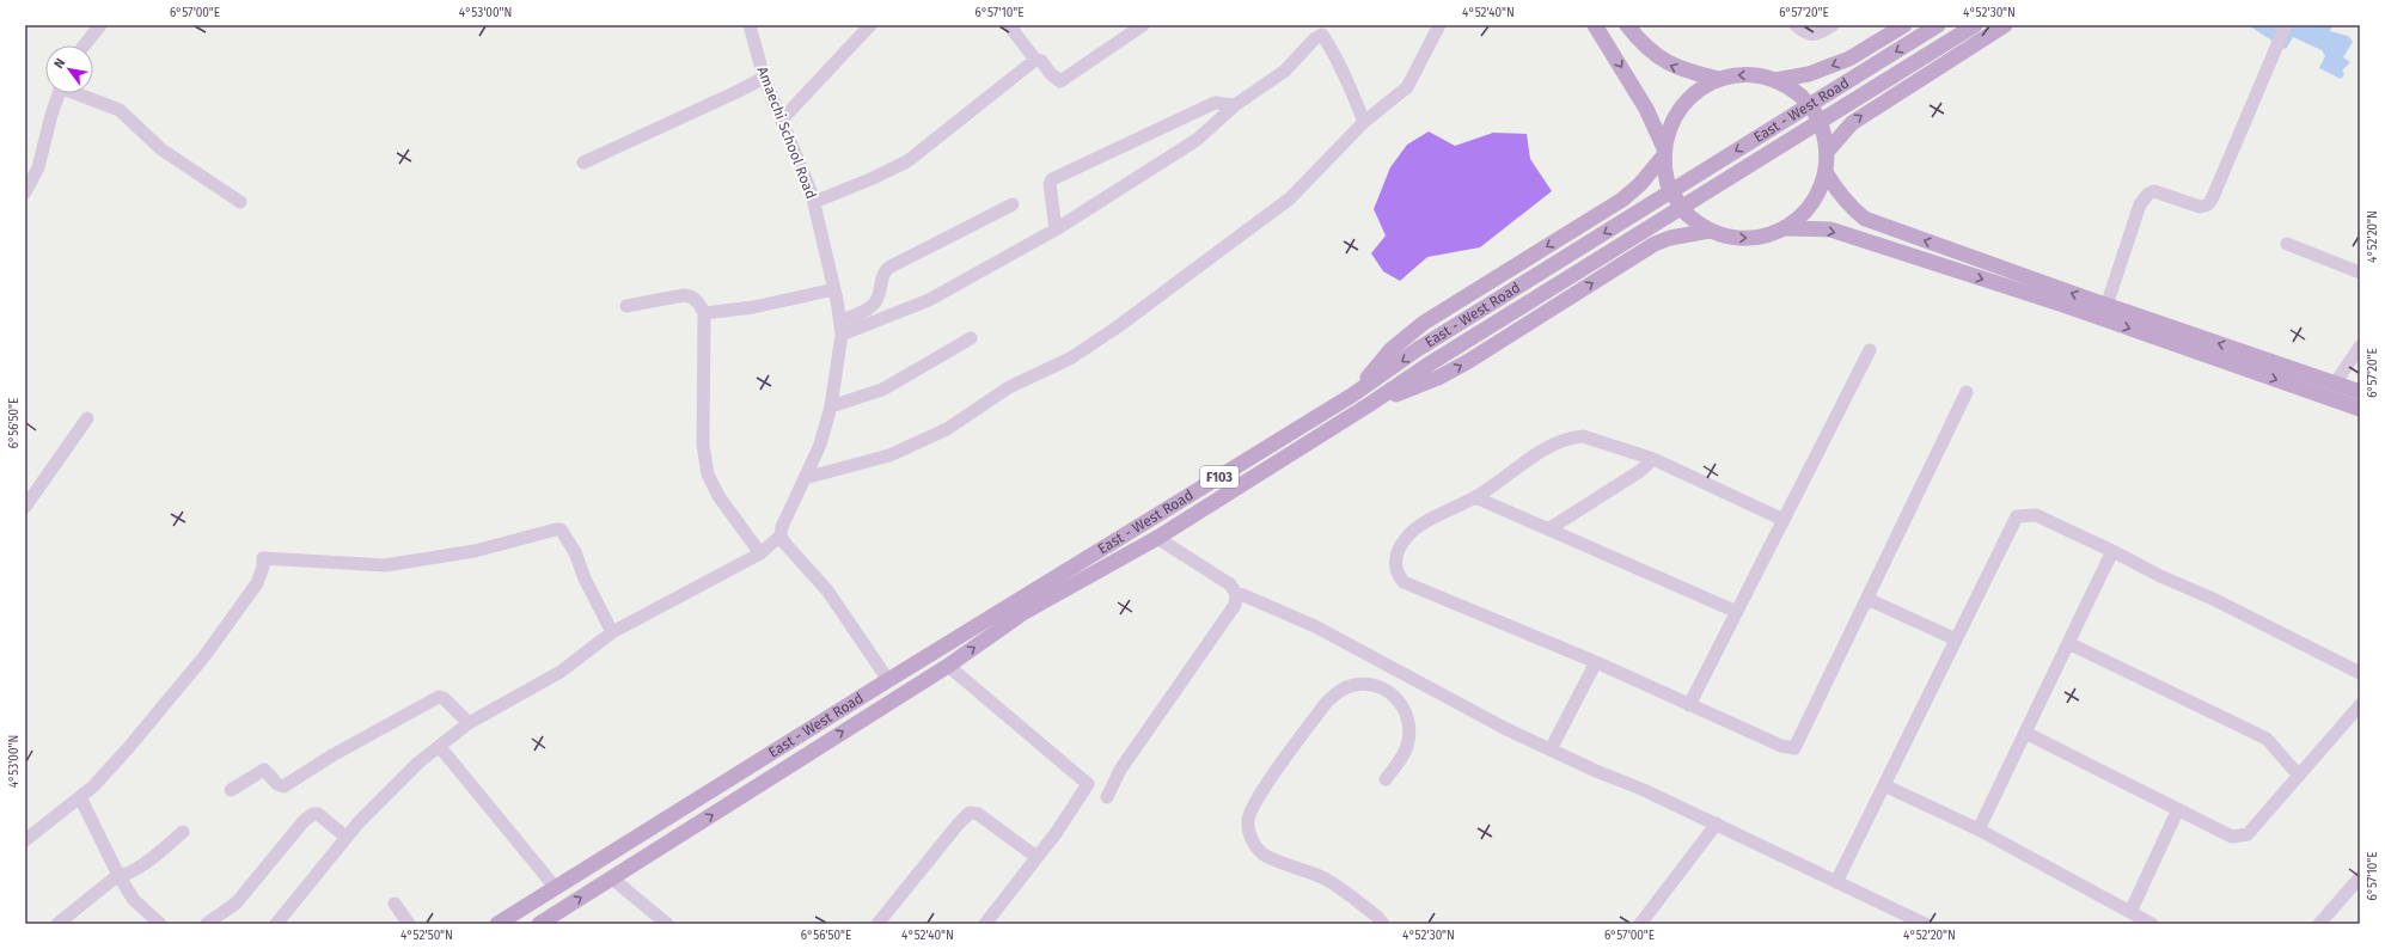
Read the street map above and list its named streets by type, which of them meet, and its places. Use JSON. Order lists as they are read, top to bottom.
{
  "streets": {
    "main road": ["East - West Road", "F103"],
    "street": ["Amaechi School Road"]
  },
  "north": "top left",
  "coordinates": [
    "6°57'00\"E",
    "4°53'00\"N",
    "6°57'10\"E",
    "4°52'40\"N",
    "6°57'20\"E",
    "4°52'30\"N",
    "4°52'20\"N",
    "6°56'50\"E",
    "4°52'50\"N"
  ]
}
